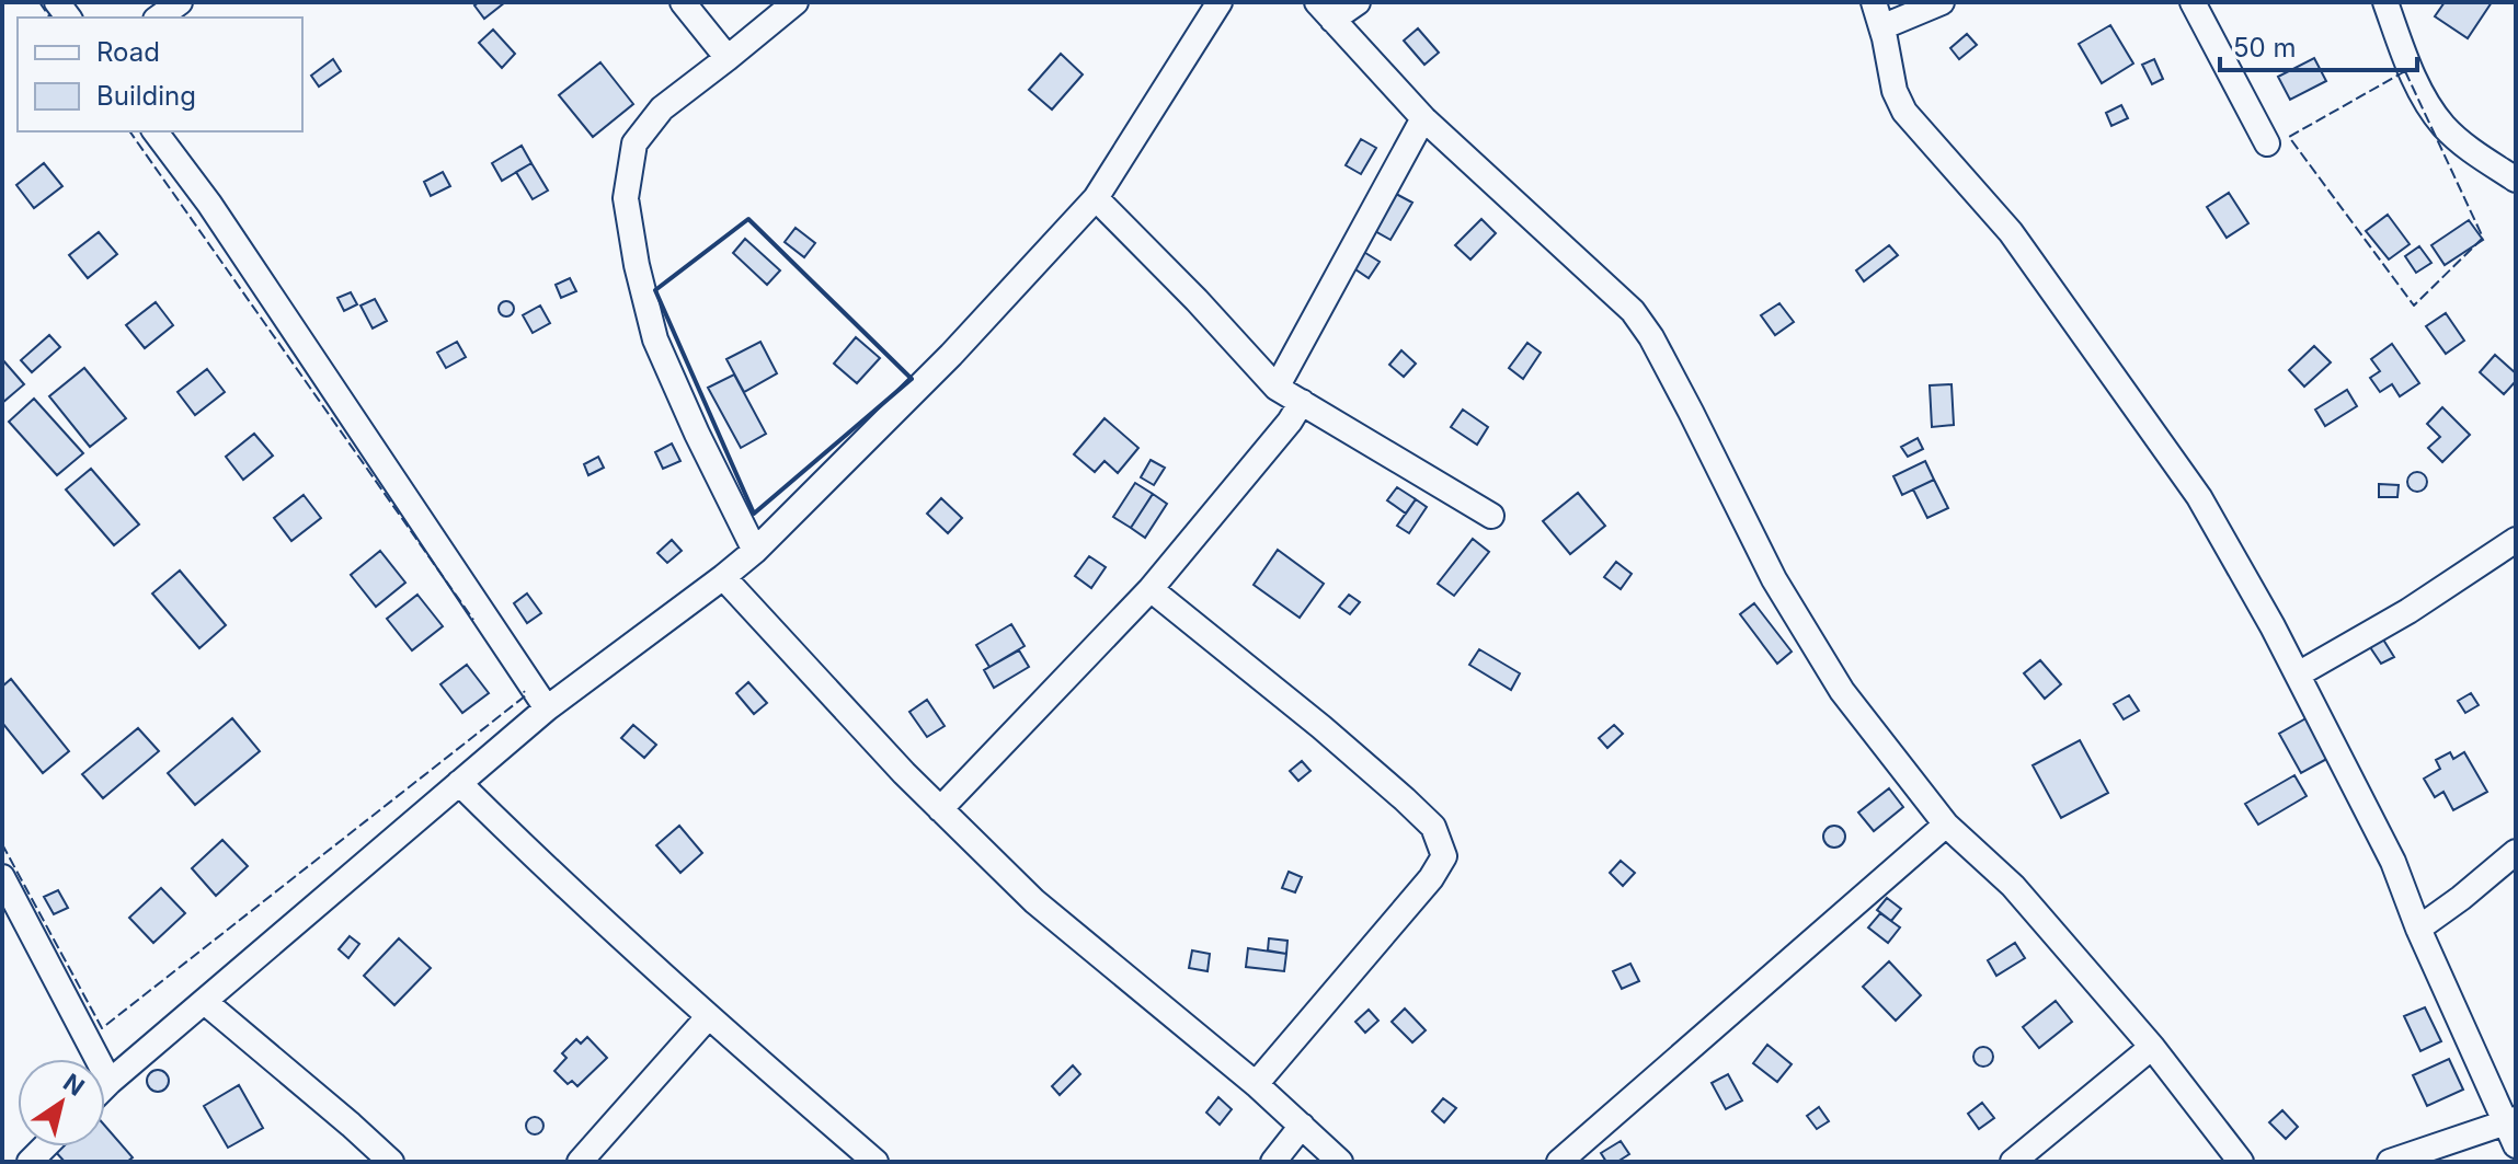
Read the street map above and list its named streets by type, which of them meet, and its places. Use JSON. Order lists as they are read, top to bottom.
{
  "legend": ["Road", "Building"],
  "scale_bar": "50 m",
  "north": "top right"
}
